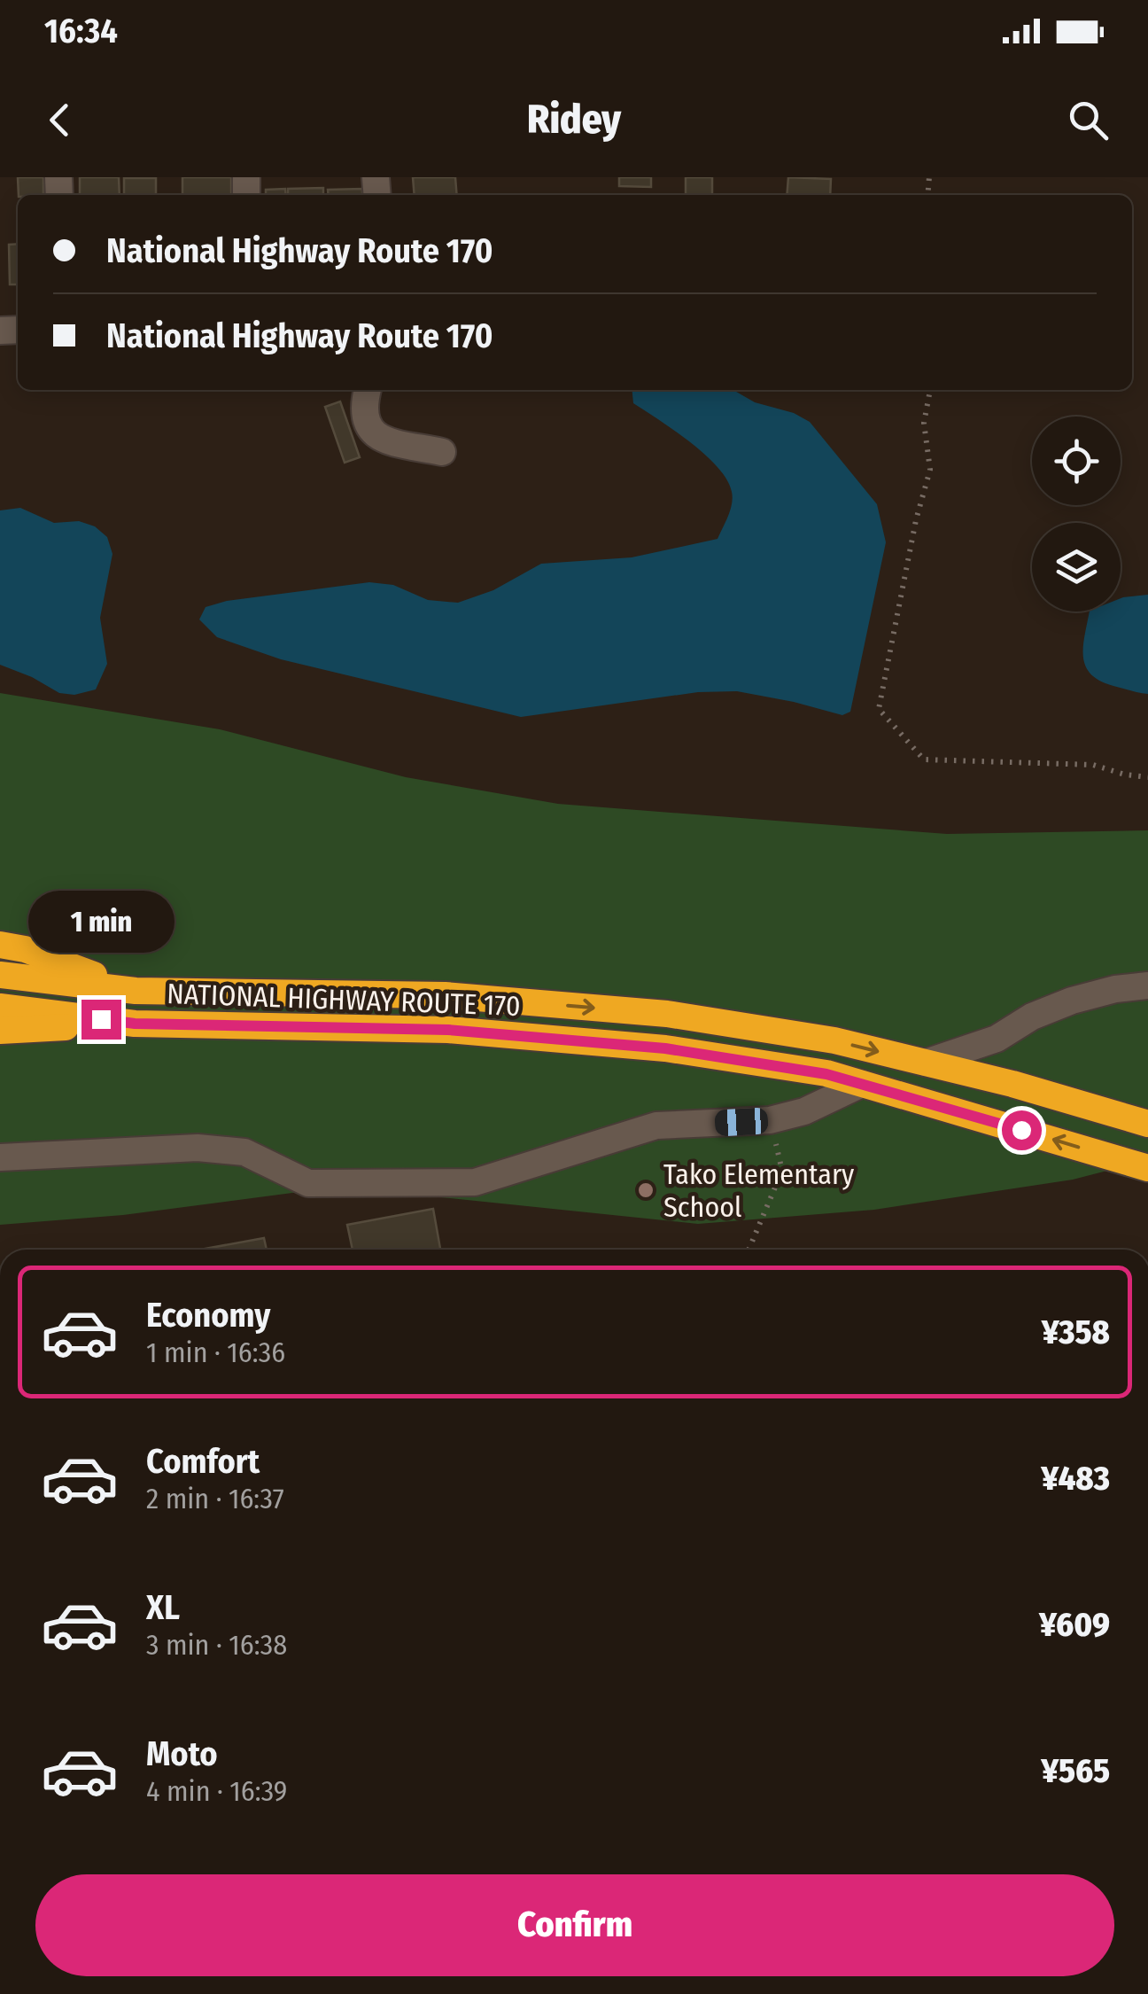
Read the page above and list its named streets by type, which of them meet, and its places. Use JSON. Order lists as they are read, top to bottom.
{
  "streets": {
    "highway": ["NATIONAL HIGHWAY ROUTE 170"]
  },
  "places": ["Tako Elementary School"],
  "page": {
    "status": "16:34",
    "header": "Ridey",
    "banner": ["National Highway Route 170", "National Highway Route 170"],
    "bubble": "1 min",
    "list": [
      {
        "name": "Economy",
        "note": "1 min · 16:36",
        "value": "¥358"
      },
      {
        "name": "Comfort",
        "note": "2 min · 16:37",
        "value": "¥483"
      },
      {
        "name": "XL",
        "note": "3 min · 16:38",
        "value": "¥609"
      },
      {
        "name": "Moto",
        "note": "4 min · 16:39",
        "value": "¥565"
      }
    ],
    "buttons": "Confirm"
  }
}
